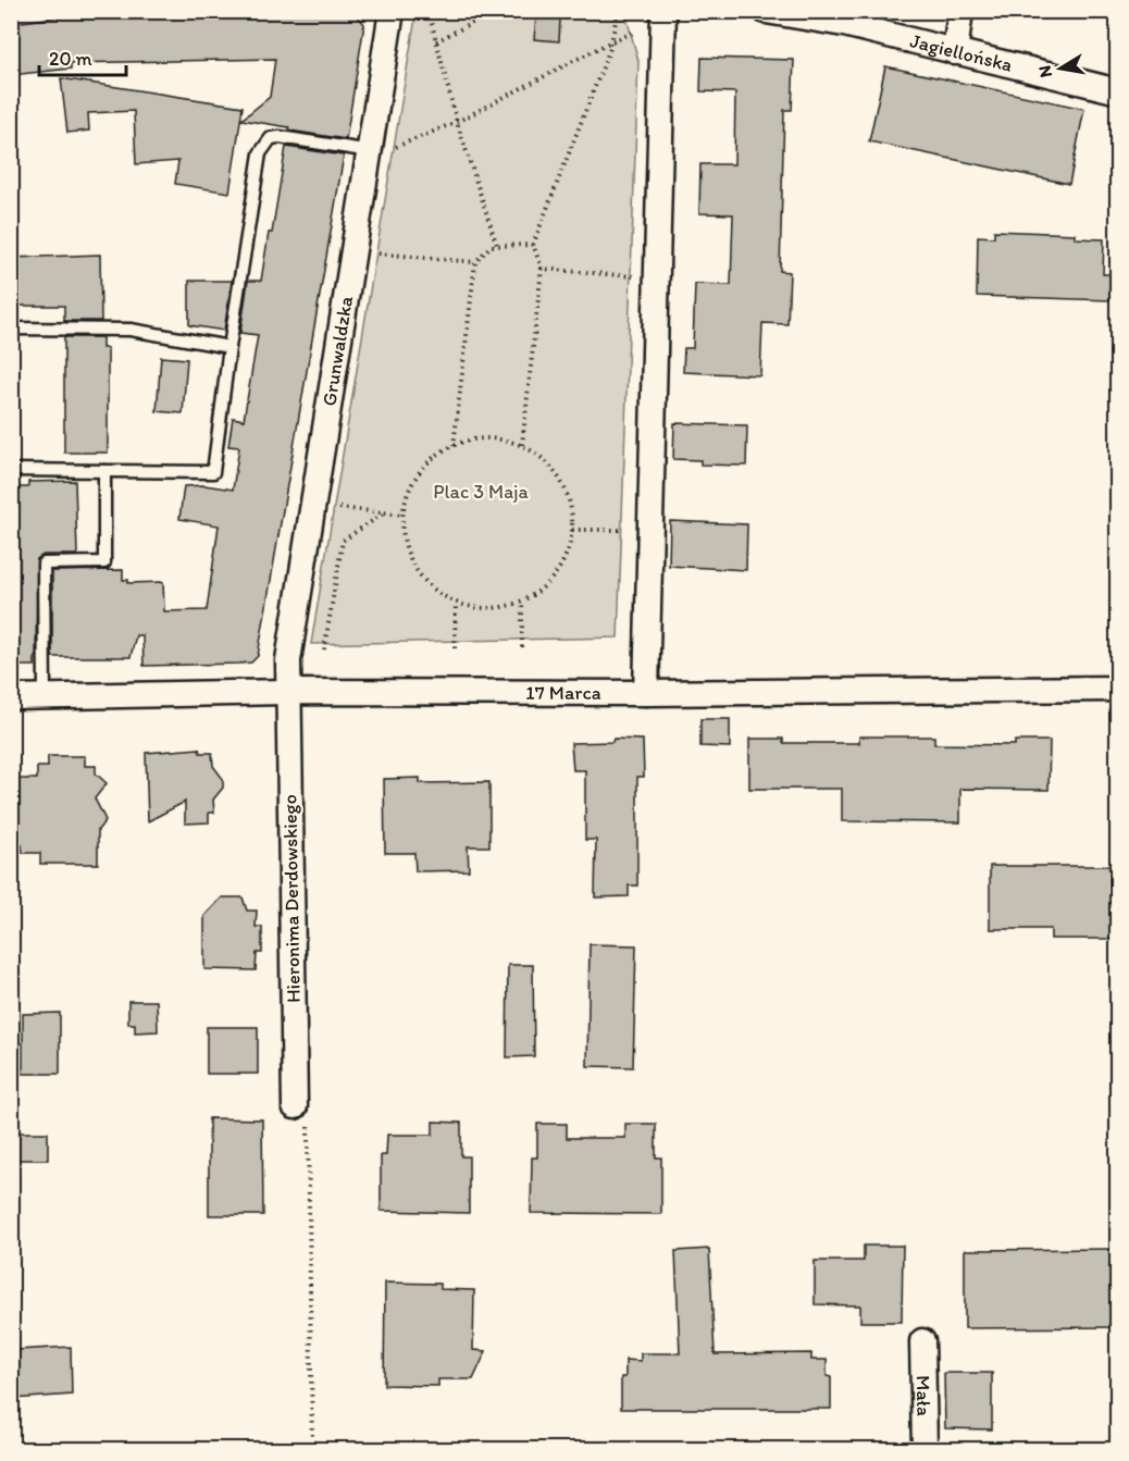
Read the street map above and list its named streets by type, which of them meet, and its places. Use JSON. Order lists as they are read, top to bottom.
{
  "streets": {
    "street": [
      "Jagiellońska",
      "Grunwaldzka",
      "17 Marca",
      "Hieronima Derdowskiego",
      "Mała"
    ]
  },
  "crossings": [
    ["Grunwaldzka", "17 Marca"],
    ["Grunwaldzka", "Hieronima Derdowskiego"],
    ["17 Marca", "Hieronima Derdowskiego"]
  ],
  "parks": ["Plac 3 Maja"],
  "scale_bar": "20 m",
  "north": "left"
}
